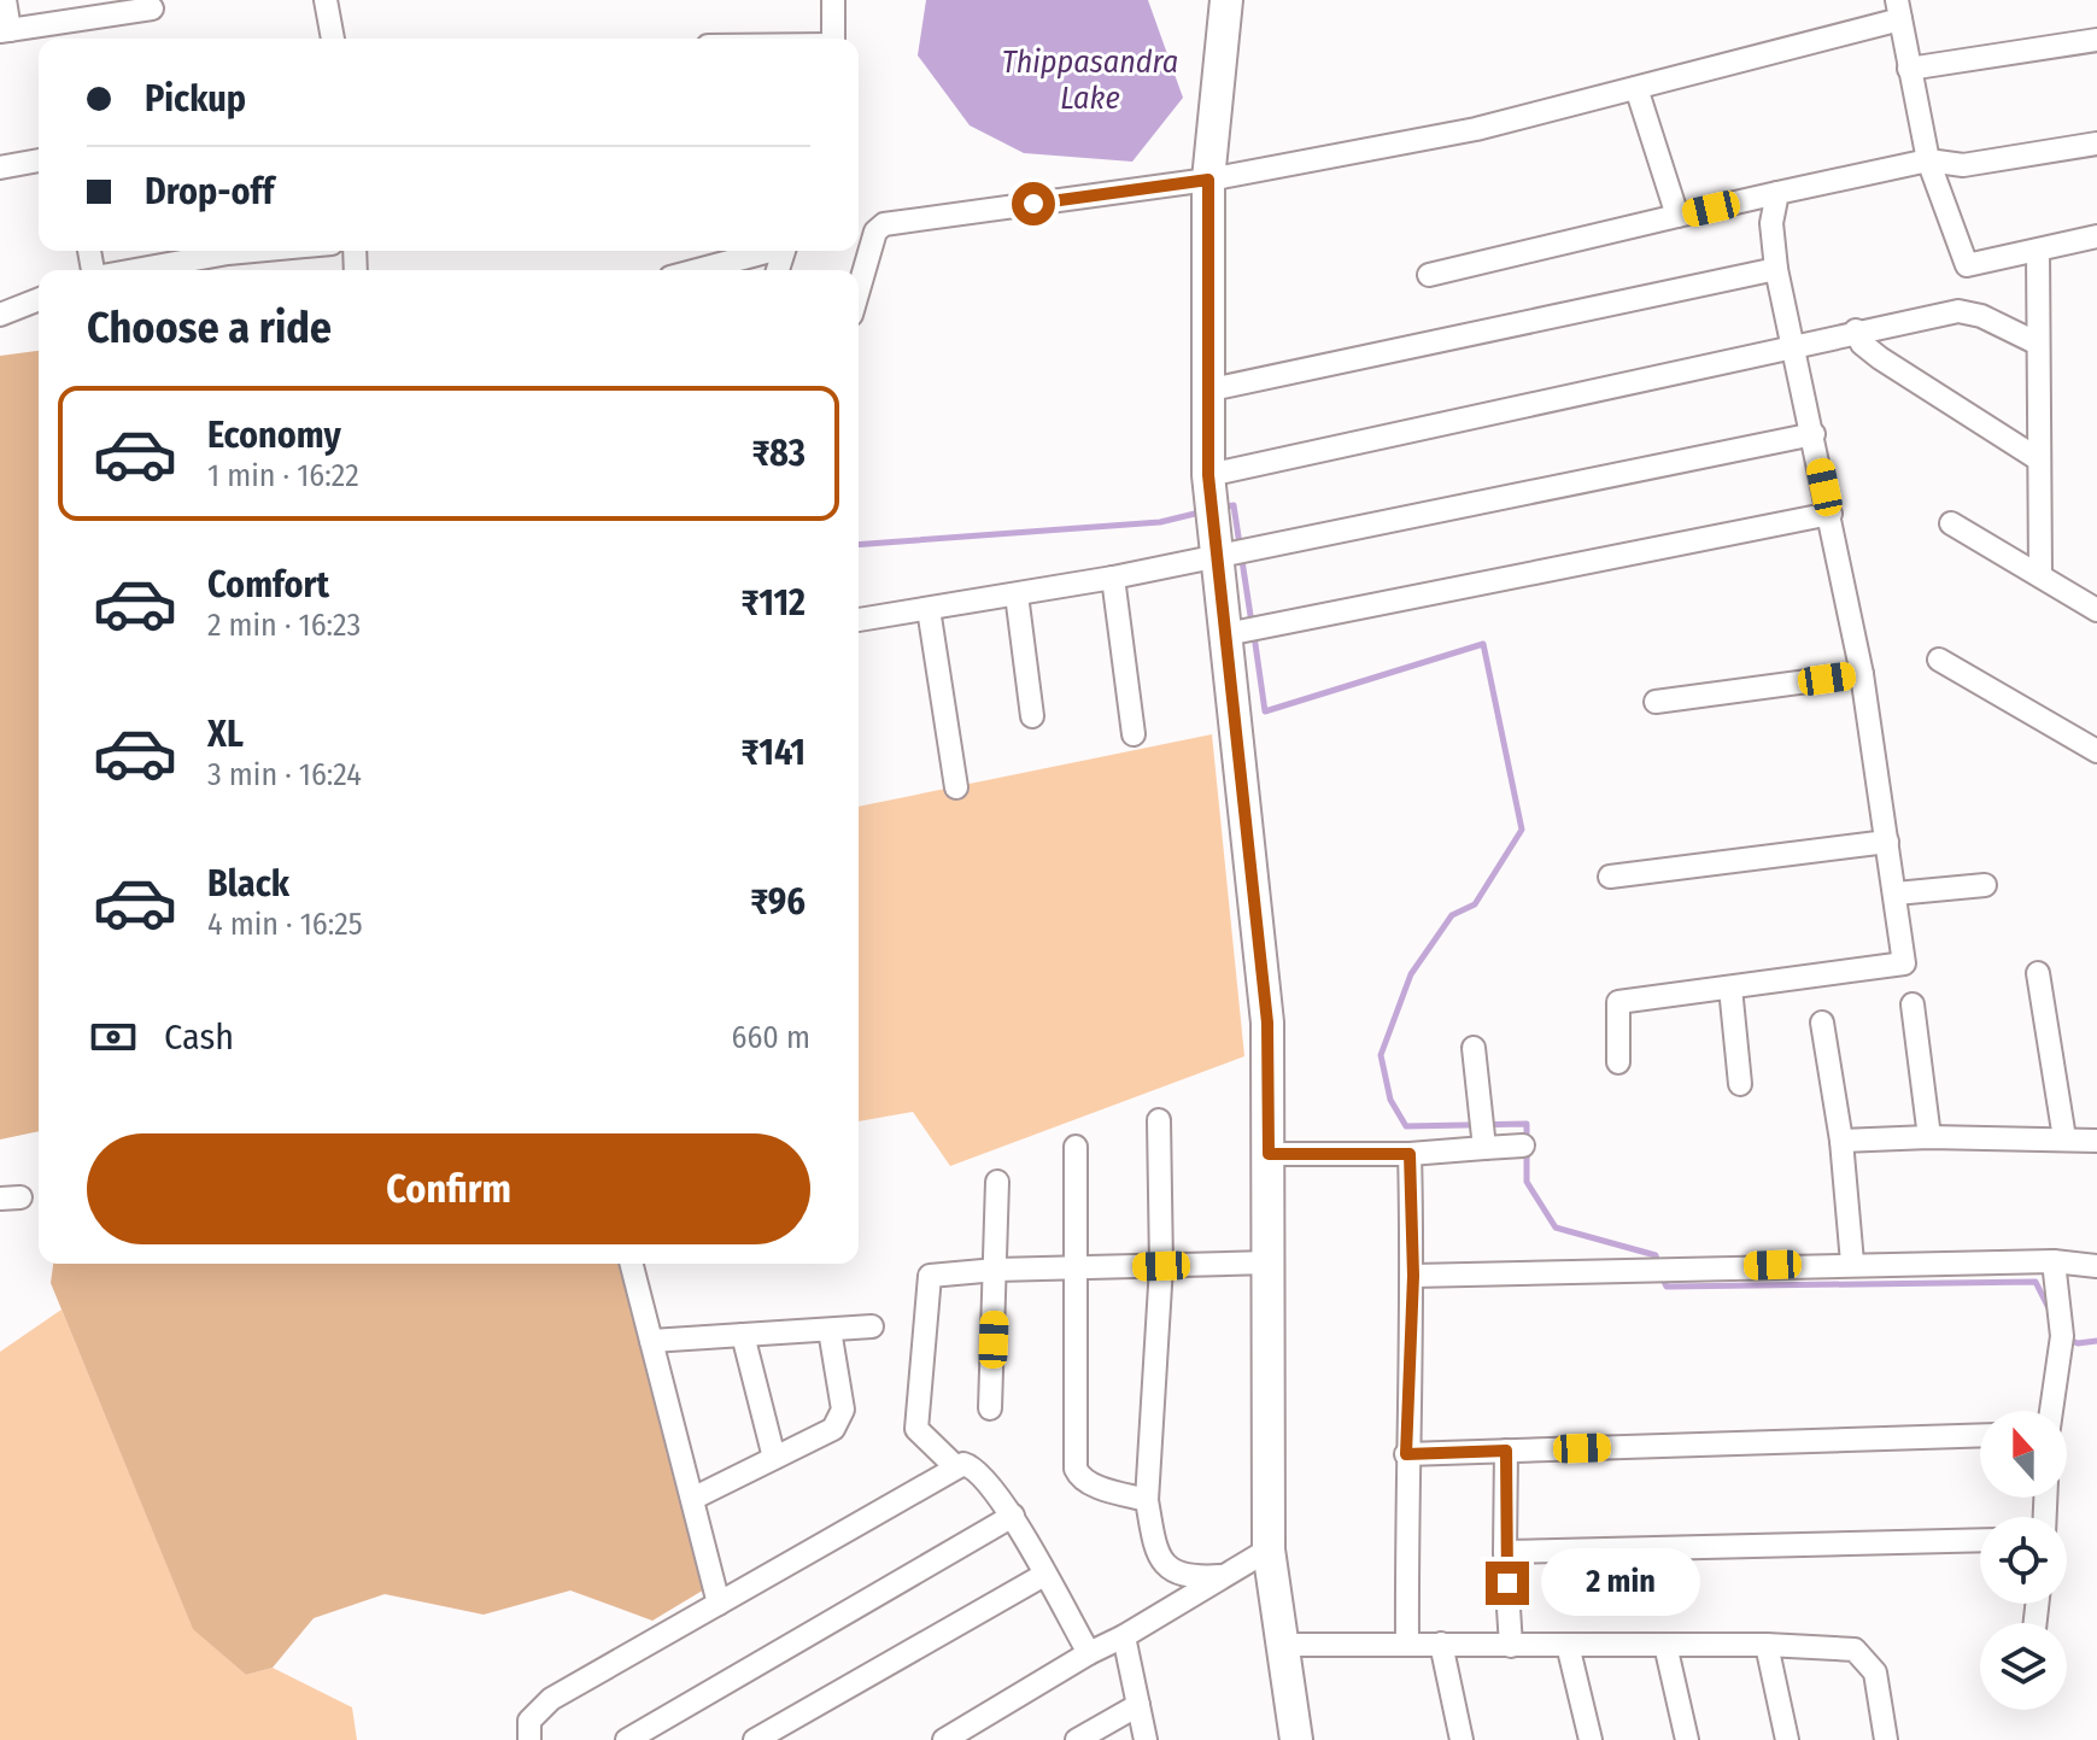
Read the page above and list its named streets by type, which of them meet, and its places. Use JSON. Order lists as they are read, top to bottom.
{
  "water": ["Thippasandra Lake"],
  "north": "top",
  "page": {
    "banner": ["Pickup", "Drop-off"],
    "heading": "Choose a ride",
    "list": [
      {
        "name": "Economy",
        "note": "1 min · 16:22",
        "value": "₹83"
      },
      {
        "name": "Comfort",
        "note": "2 min · 16:23",
        "value": "₹112"
      },
      {
        "name": "XL",
        "note": "3 min · 16:24",
        "value": "₹141"
      },
      {
        "name": "Black",
        "note": "4 min · 16:25",
        "value": "₹96"
      }
    ],
    "pay": ["Cash", "660 m"],
    "buttons": "Confirm",
    "bubble": "2 min"
  }
}
